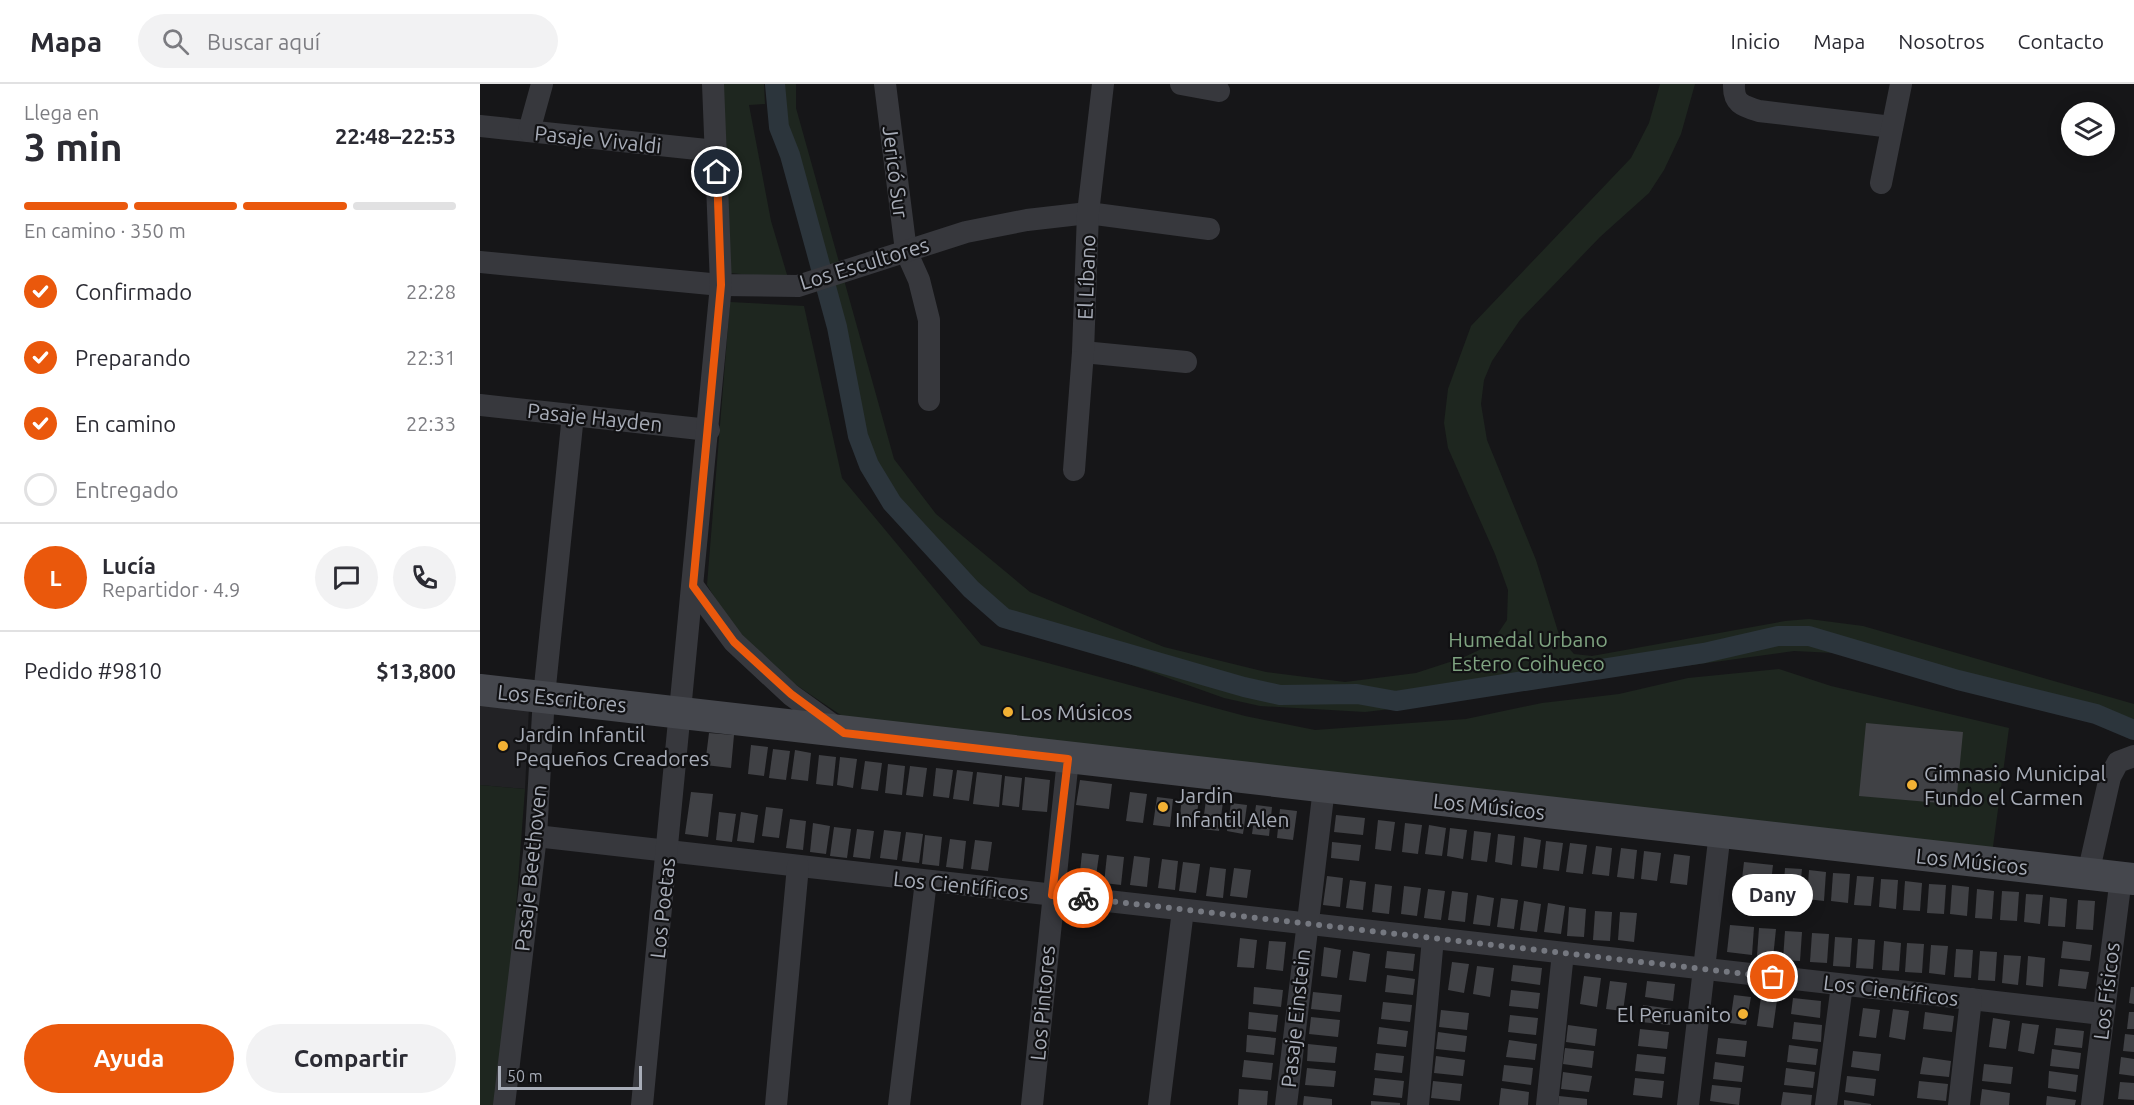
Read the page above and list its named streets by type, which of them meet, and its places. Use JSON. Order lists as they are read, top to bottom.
{
  "streets": {
    "street": [
      "Pasaje Vivaldi",
      "Jericó Sur",
      "Los Escultores",
      "El Líbano",
      "Pasaje Hayden",
      "Los Escritores",
      "Los Músicos",
      "Pasaje Beethoven",
      "Los Científicos",
      "Los Poetas",
      "Los Físicos",
      "Los Pintores",
      "Pasaje Einstein"
    ]
  },
  "crossings": [
    ["Jericó Sur", "Los Escultores"],
    ["Los Escultores", "El Líbano"],
    ["Pasaje Hayden", "Pasaje Beethoven"],
    ["Los Escritores", "Los Músicos"],
    ["Los Escritores", "Pasaje Beethoven"],
    ["Los Escritores", "Los Poetas"],
    ["Los Músicos", "Los Poetas"],
    ["Los Músicos", "Los Físicos"],
    ["Los Músicos", "Los Pintores"],
    ["Los Músicos", "Pasaje Einstein"],
    ["Pasaje Beethoven", "Los Científicos"],
    ["Los Científicos", "Los Poetas"],
    ["Los Científicos", "Los Físicos"],
    ["Los Científicos", "Los Pintores"],
    ["Los Científicos", "Pasaje Einstein"]
  ],
  "parks": ["Humedal Urbano Estero Coihueco"],
  "places": [
    "Los Músicos",
    "Jardin Infantil Pequeños Creadores",
    "Gimnasio Municipal Fundo el Carmen",
    "Jardin Infantil Alen",
    "Dany",
    "El Peruanito"
  ],
  "scale_bar": "50 m",
  "page": {
    "header": "Mapa",
    "search": "Buscar aquí",
    "nav": [
      "Inicio",
      "Mapa",
      "Nosotros",
      "Contacto"
    ],
    "heading": ["3 min", "Llega en", "22:48–22:53"],
    "panel": [
      "Lucía",
      "Repartidor · 4.9",
      "Pedido #9810",
      "$13,800"
    ],
    "bar": "En camino · 350 m",
    "list": [
      ["Confirmado", "22:28"],
      ["Preparando", "22:31"],
      ["En camino", "22:33"],
      "Entregado"
    ],
    "round": "L",
    "bubble": "Dany",
    "buttons": ["Ayuda", "Compartir"],
    "scale": "50 m"
  }
}
